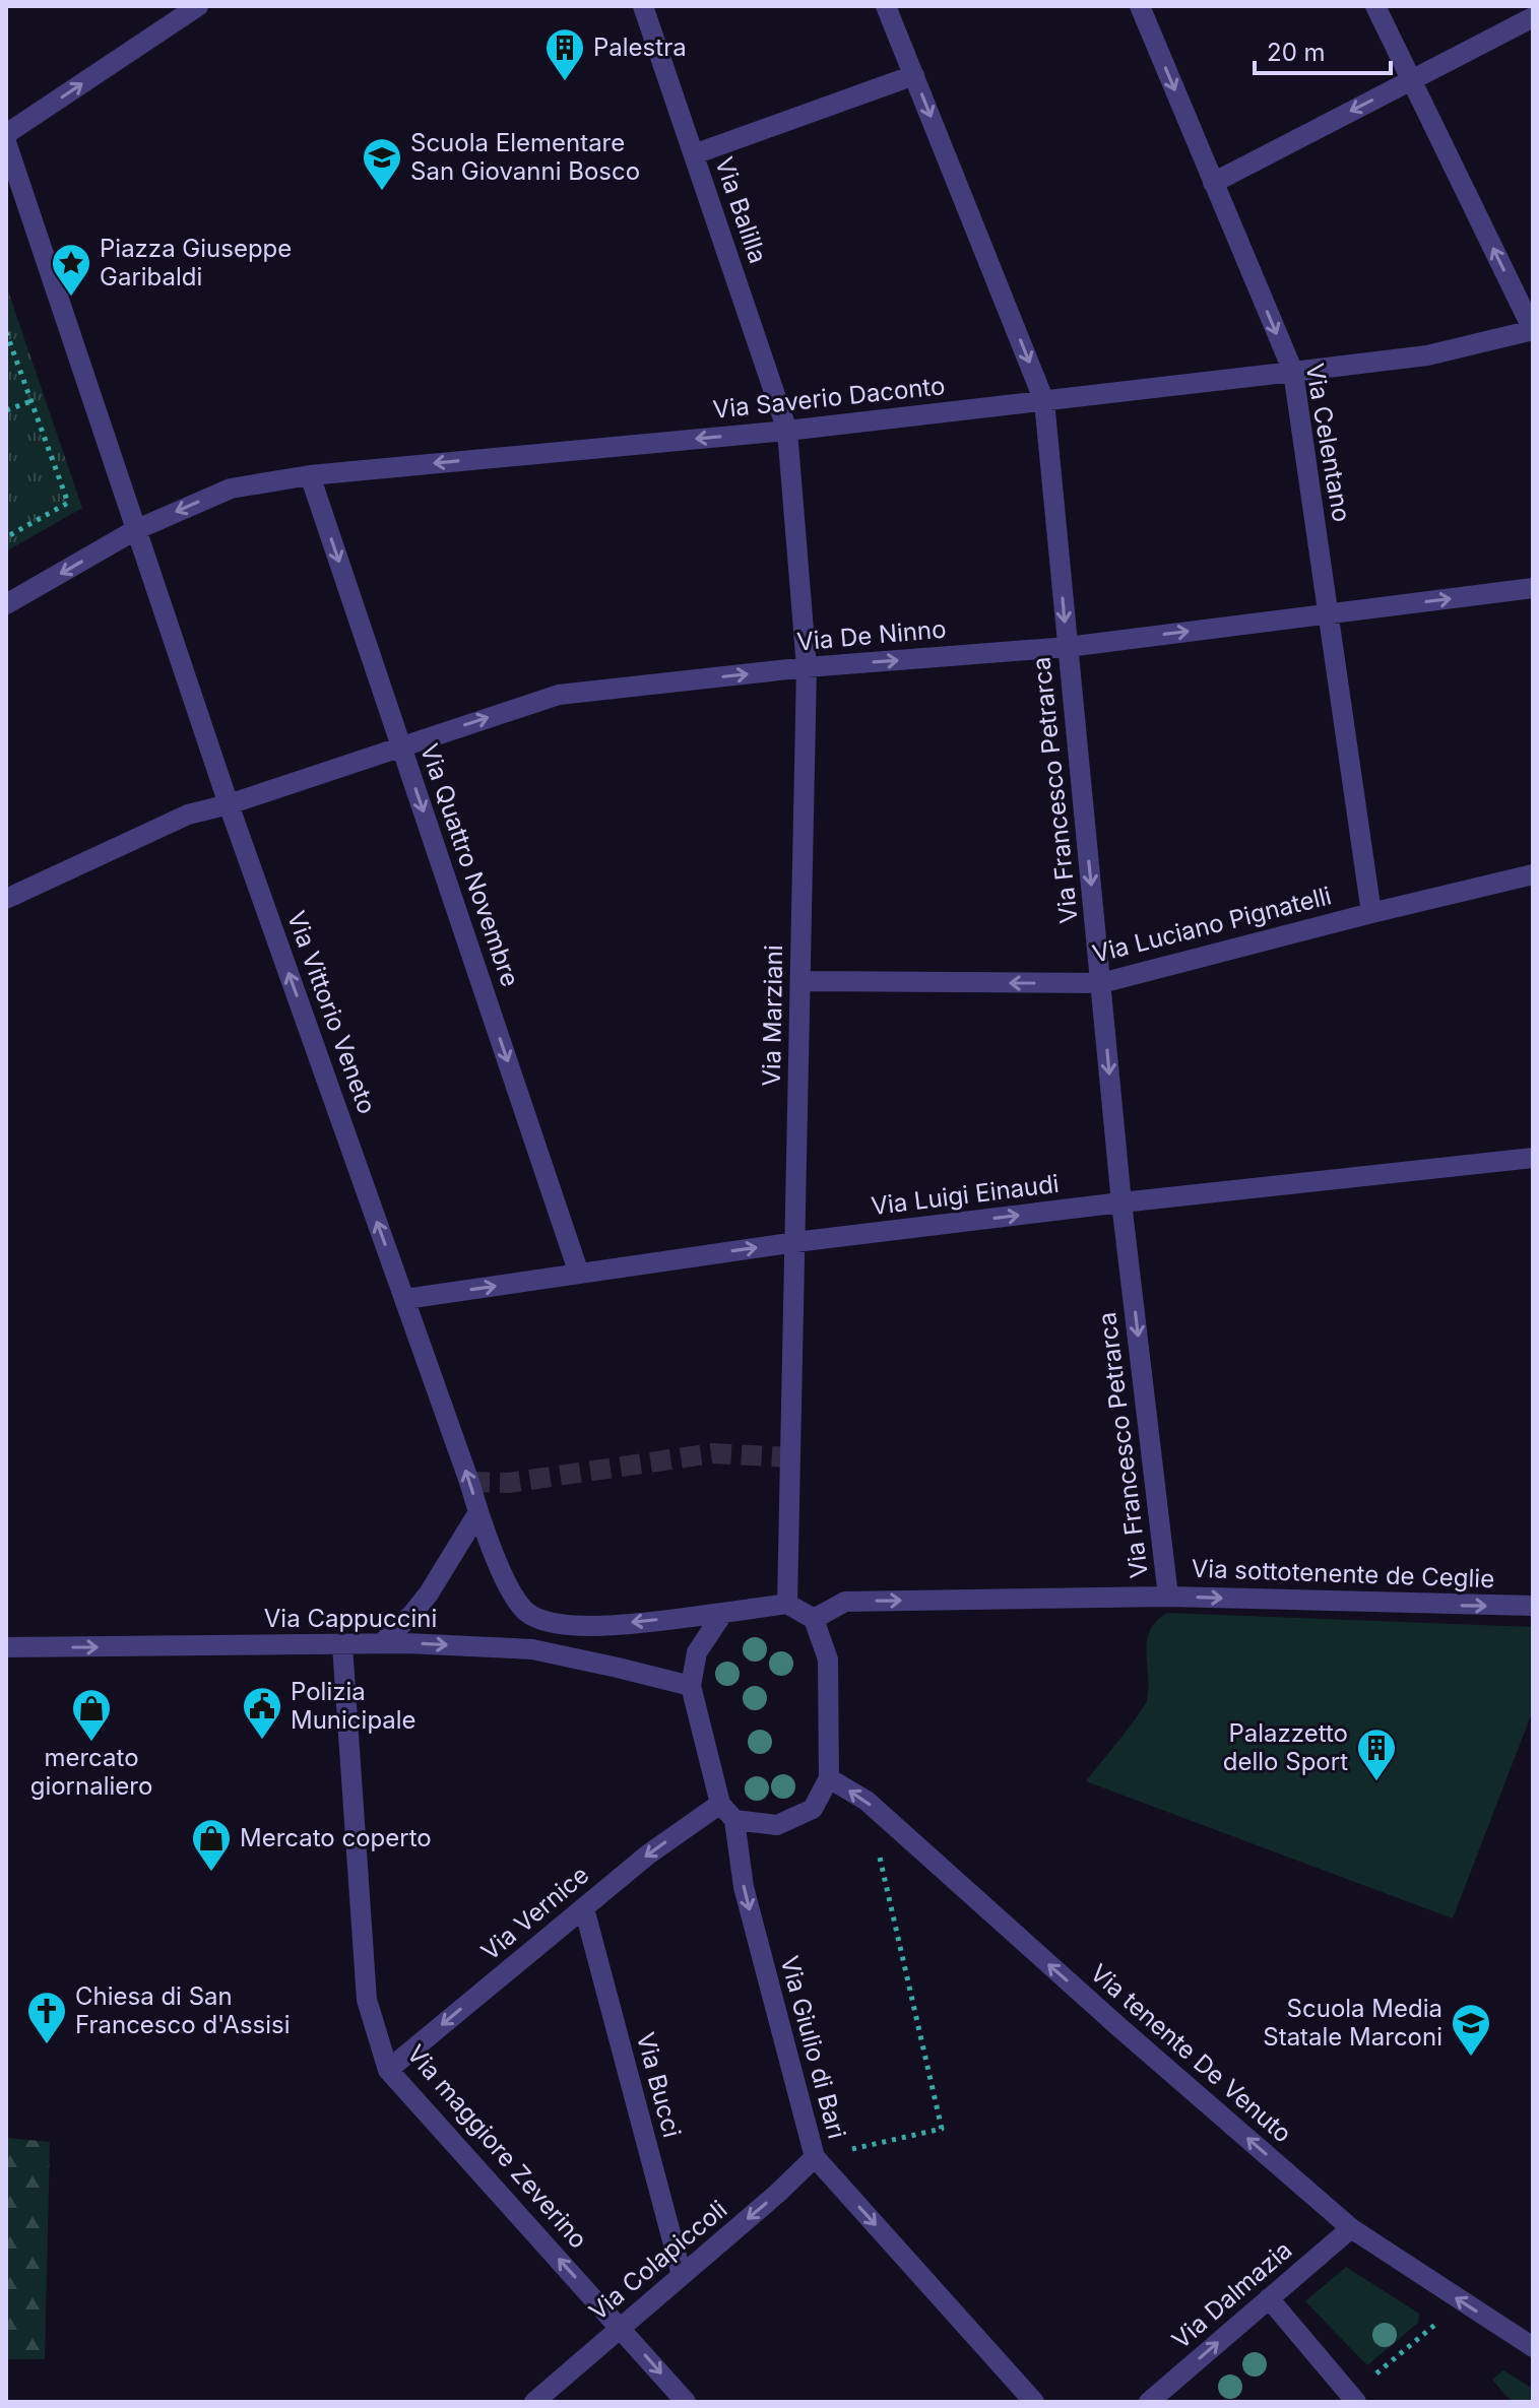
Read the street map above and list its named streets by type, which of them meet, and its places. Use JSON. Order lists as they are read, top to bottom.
{
  "streets": {
    "street": [
      "Via Balilla",
      "Via Saverio Daconto",
      "Via Celentano",
      "Via De Ninno",
      "Via Francesco Petrarca",
      "Via Quattro Novembre",
      "Via Luciano Pignatelli",
      "Via Vittorio Veneto",
      "Via Marziani",
      "Via Luigi Einaudi",
      "Via sottotenente de Ceglie",
      "Via Cappuccini",
      "Via Vernice",
      "Via Giulio di Bari",
      "Via tenente De Venuto",
      "Via Bucci",
      "Via maggiore Zeverino",
      "Via Colapiccoli",
      "Via Dalmazia"
    ]
  },
  "crossings": [
    ["Via Balilla", "Via Saverio Daconto"],
    ["Via Balilla", "Via Marziani"],
    ["Via Saverio Daconto", "Via Celentano"],
    ["Via Saverio Daconto", "Via Francesco Petrarca"],
    ["Via Saverio Daconto", "Via Quattro Novembre"],
    ["Via Saverio Daconto", "Via Vittorio Veneto"],
    ["Via Saverio Daconto", "Via Marziani"],
    ["Via Celentano", "Via De Ninno"],
    ["Via Celentano", "Via Luciano Pignatelli"],
    ["Via De Ninno", "Via Francesco Petrarca"],
    ["Via De Ninno", "Via Quattro Novembre"],
    ["Via De Ninno", "Via Vittorio Veneto"],
    ["Via De Ninno", "Via Marziani"],
    ["Via Francesco Petrarca", "Via Luciano Pignatelli"],
    ["Via Francesco Petrarca", "Via Luigi Einaudi"],
    ["Via Francesco Petrarca", "Via sottotenente de Ceglie"],
    ["Via Quattro Novembre", "Via Luigi Einaudi"],
    ["Via Luciano Pignatelli", "Via Marziani"],
    ["Via Vittorio Veneto", "Via Marziani"],
    ["Via Vittorio Veneto", "Via Luigi Einaudi"],
    ["Via Vittorio Veneto", "Via sottotenente de Ceglie"],
    ["Via Vittorio Veneto", "Via Cappuccini"],
    ["Via Vittorio Veneto", "Via Vernice"],
    ["Via Vittorio Veneto", "Via Giulio di Bari"],
    ["Via Vittorio Veneto", "Via tenente De Venuto"],
    ["Via Marziani", "Via Luigi Einaudi"],
    ["Via Marziani", "Via sottotenente de Ceglie"],
    ["Via Marziani", "Via Cappuccini"],
    ["Via Marziani", "Via Vernice"],
    ["Via Marziani", "Via Giulio di Bari"],
    ["Via Marziani", "Via tenente De Venuto"],
    ["Via sottotenente de Ceglie", "Via Cappuccini"],
    ["Via sottotenente de Ceglie", "Via Vernice"],
    ["Via sottotenente de Ceglie", "Via Giulio di Bari"],
    ["Via sottotenente de Ceglie", "Via tenente De Venuto"],
    ["Via Cappuccini", "Via Vernice"],
    ["Via Cappuccini", "Via Giulio di Bari"],
    ["Via Cappuccini", "Via tenente De Venuto"],
    ["Via Cappuccini", "Via maggiore Zeverino"],
    ["Via Vernice", "Via Giulio di Bari"],
    ["Via Vernice", "Via tenente De Venuto"],
    ["Via Vernice", "Via Bucci"],
    ["Via Vernice", "Via maggiore Zeverino"],
    ["Via Giulio di Bari", "Via tenente De Venuto"],
    ["Via Giulio di Bari", "Via Colapiccoli"],
    ["Via tenente De Venuto", "Via Dalmazia"],
    ["Via Bucci", "Via Colapiccoli"],
    ["Via maggiore Zeverino", "Via Colapiccoli"]
  ],
  "one_way": [
    "Via Saverio Daconto",
    "Via Celentano",
    "Via De Ninno",
    "Via Francesco Petrarca",
    "Via Quattro Novembre",
    "Via Luciano Pignatelli",
    "Via Vittorio Veneto",
    "Via Luigi Einaudi",
    "Via sottotenente de Ceglie",
    "Via Cappuccini",
    "Via Vernice",
    "Via Giulio di Bari",
    "Via tenente De Venuto",
    "Via Colapiccoli",
    "Via Dalmazia"
  ],
  "places": {
    "building": ["Palestra", "Palazzetto dello Sport"],
    "school or university": ["Scuola Elementare San Giovanni Bosco", "Scuola Media Statale Marconi"],
    "place": ["Piazza Giuseppe Garibaldi"],
    "public building": ["Polizia Municipale"],
    "shop": ["mercato giornaliero", "Mercato coperto"],
    "church": ["Chiesa di San Francesco d'Assisi"]
  },
  "scale_bar": "20 m"
}
